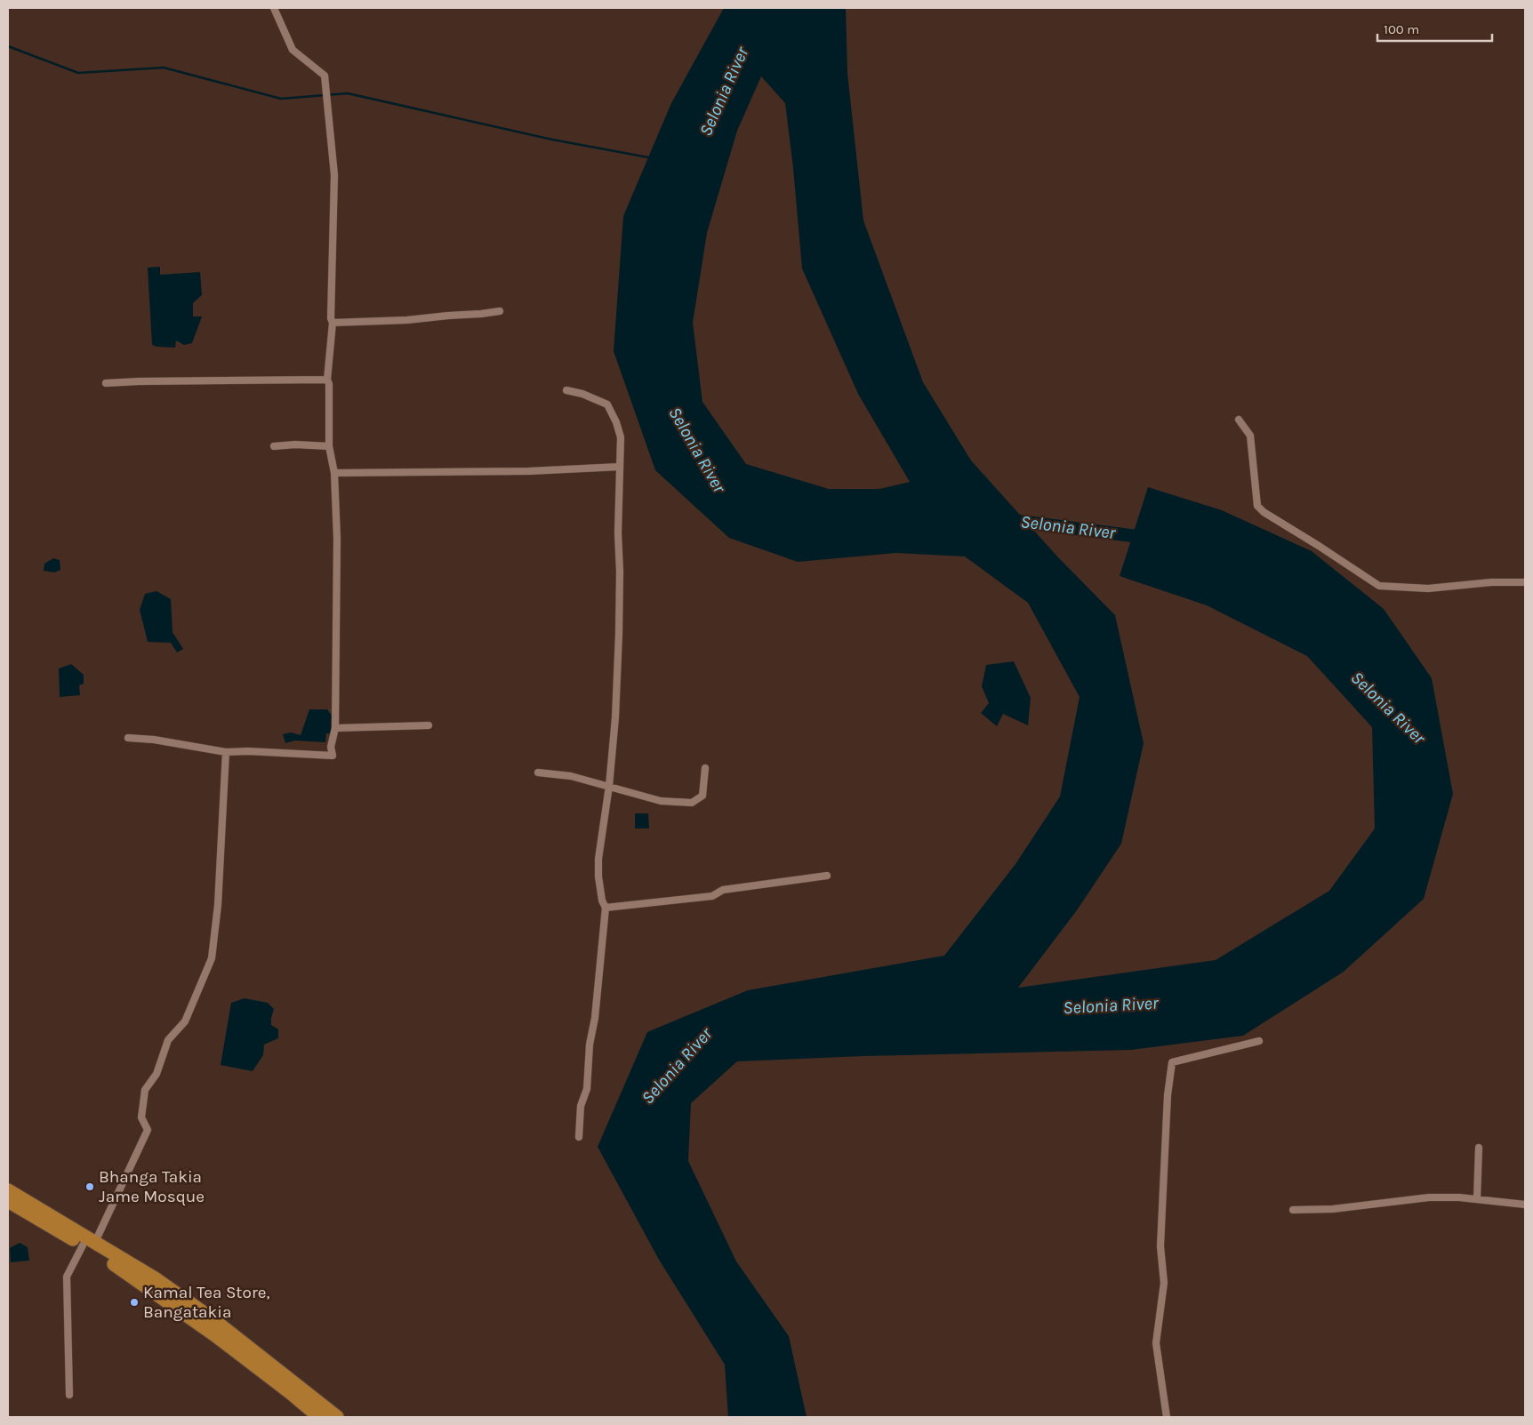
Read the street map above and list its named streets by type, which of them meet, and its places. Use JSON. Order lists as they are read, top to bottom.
{
  "water": ["Selonia River"],
  "places": ["Bhanga Takia Jame Mosque", "Kamal Tea Store, Bangatakia"],
  "scale_bar": "100 m"
}
